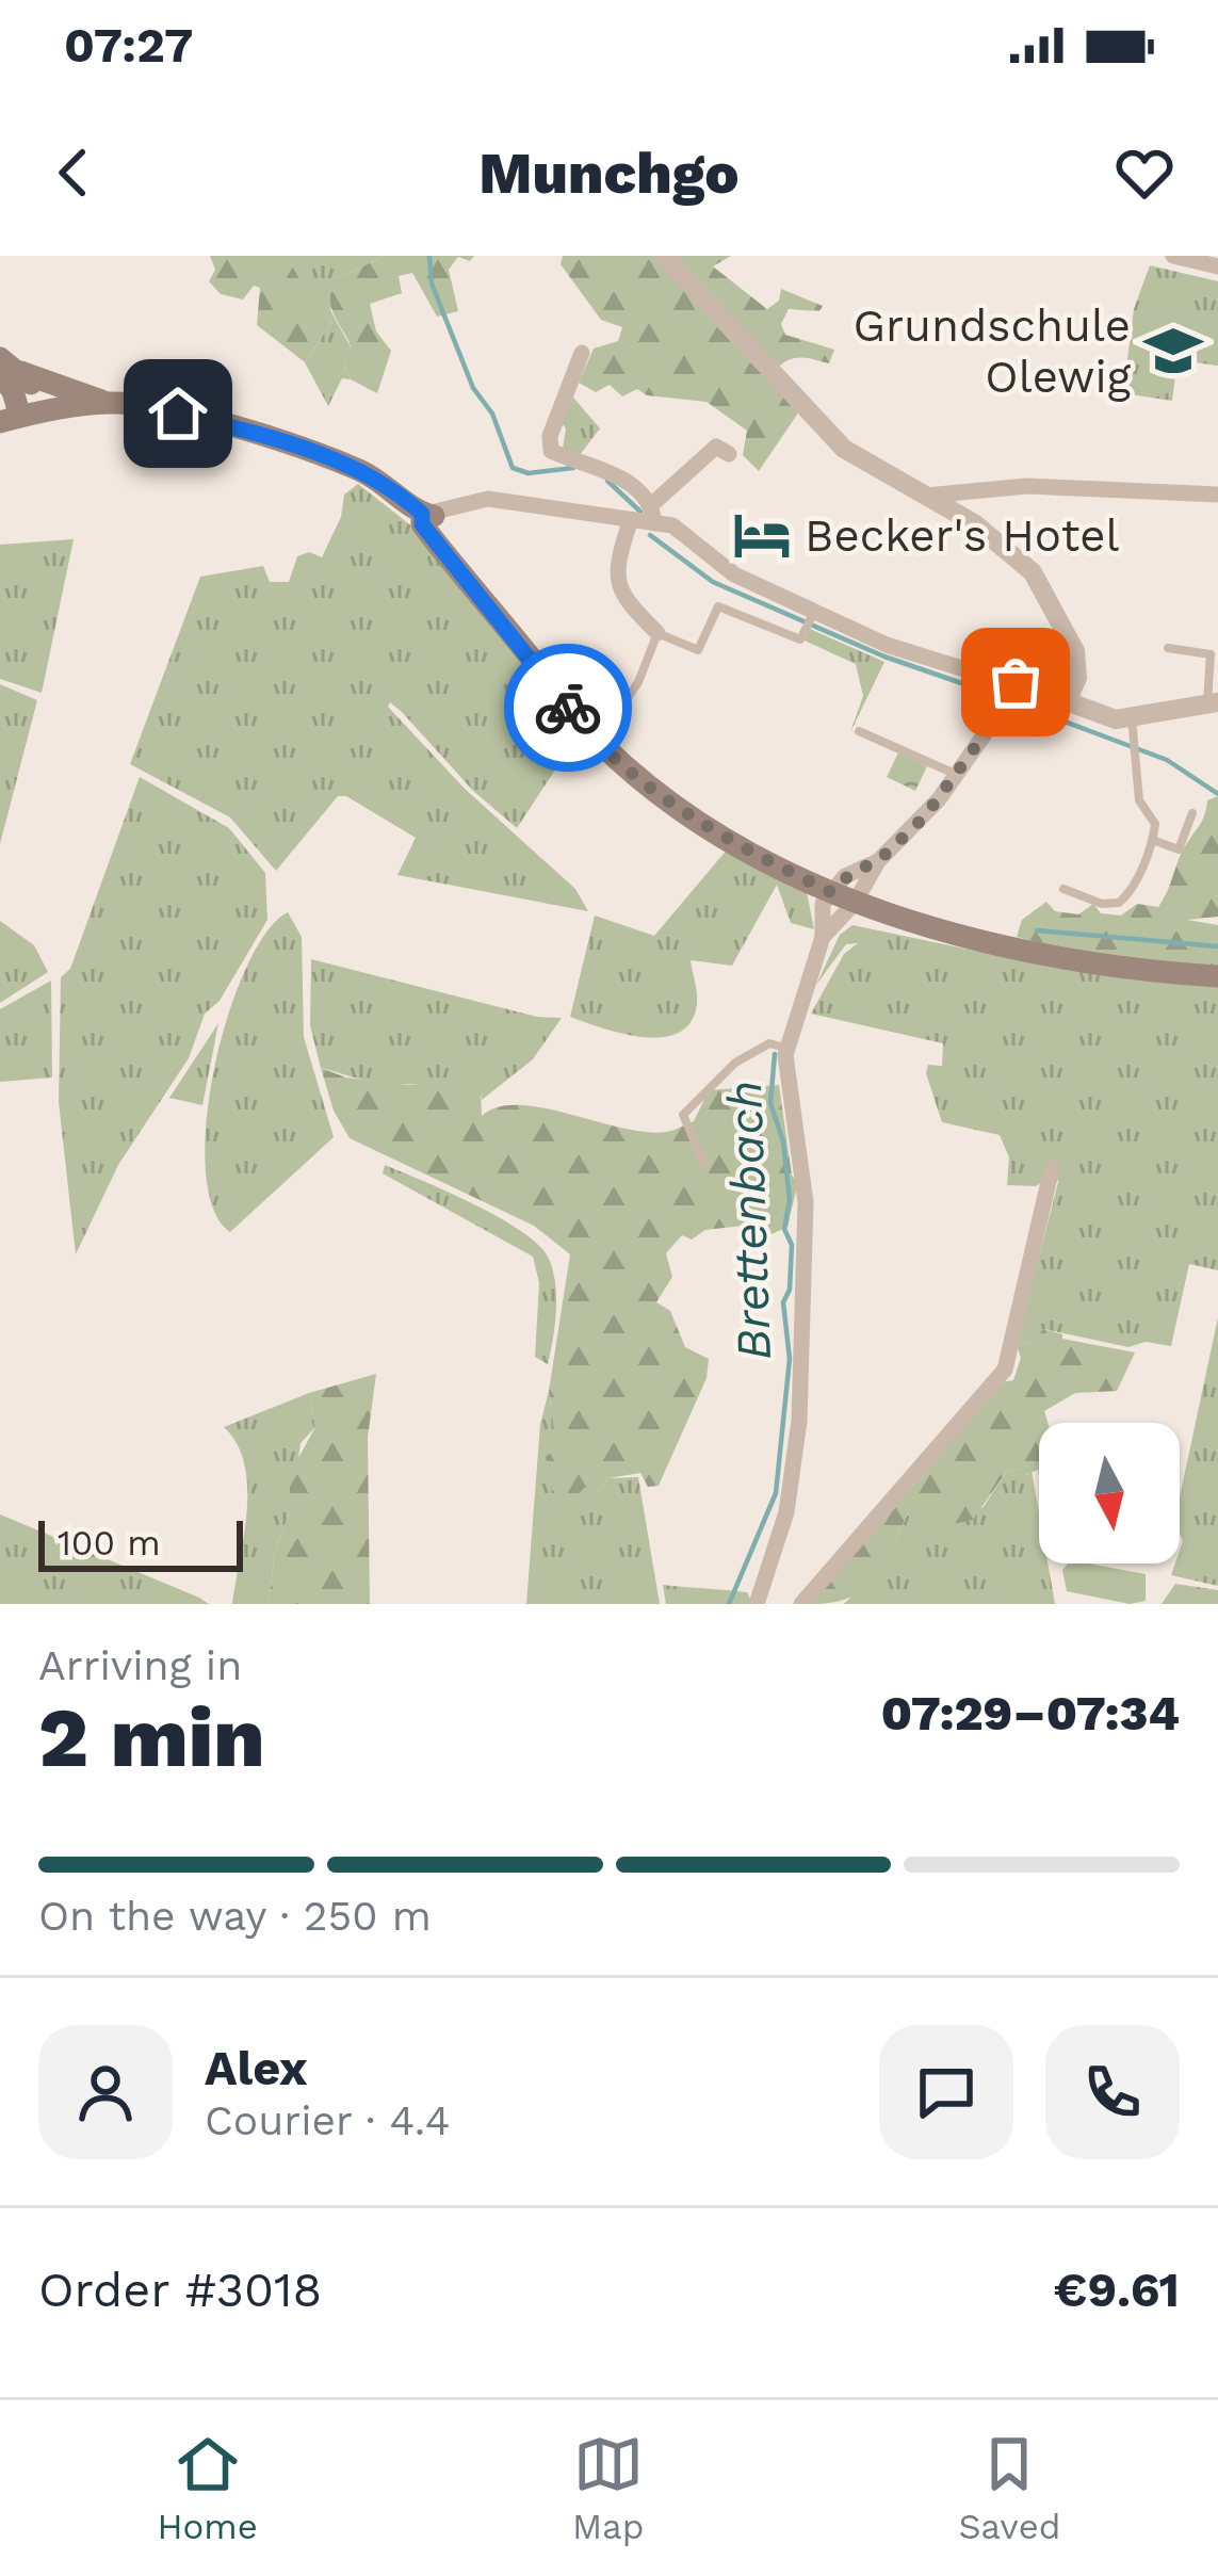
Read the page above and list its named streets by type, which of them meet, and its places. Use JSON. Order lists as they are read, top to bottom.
{
  "water": ["Brettenbach"],
  "places": {
    "school or university": ["Grundschule Olewig"],
    "hotel": ["Becker's Hotel"]
  },
  "scale_bar": "100 m",
  "north": "bottom",
  "page": {
    "status": "07:27",
    "header": "Munchgo",
    "scale": "100 m",
    "heading": ["2 min", "Arriving in", "07:29–07:34"],
    "panel": [
      "Alex",
      "Courier · 4.4",
      "Order #3018",
      "€9.61"
    ],
    "bar": "On the way · 250 m",
    "tabs": ["Home", "Map", "Saved"]
  }
}
